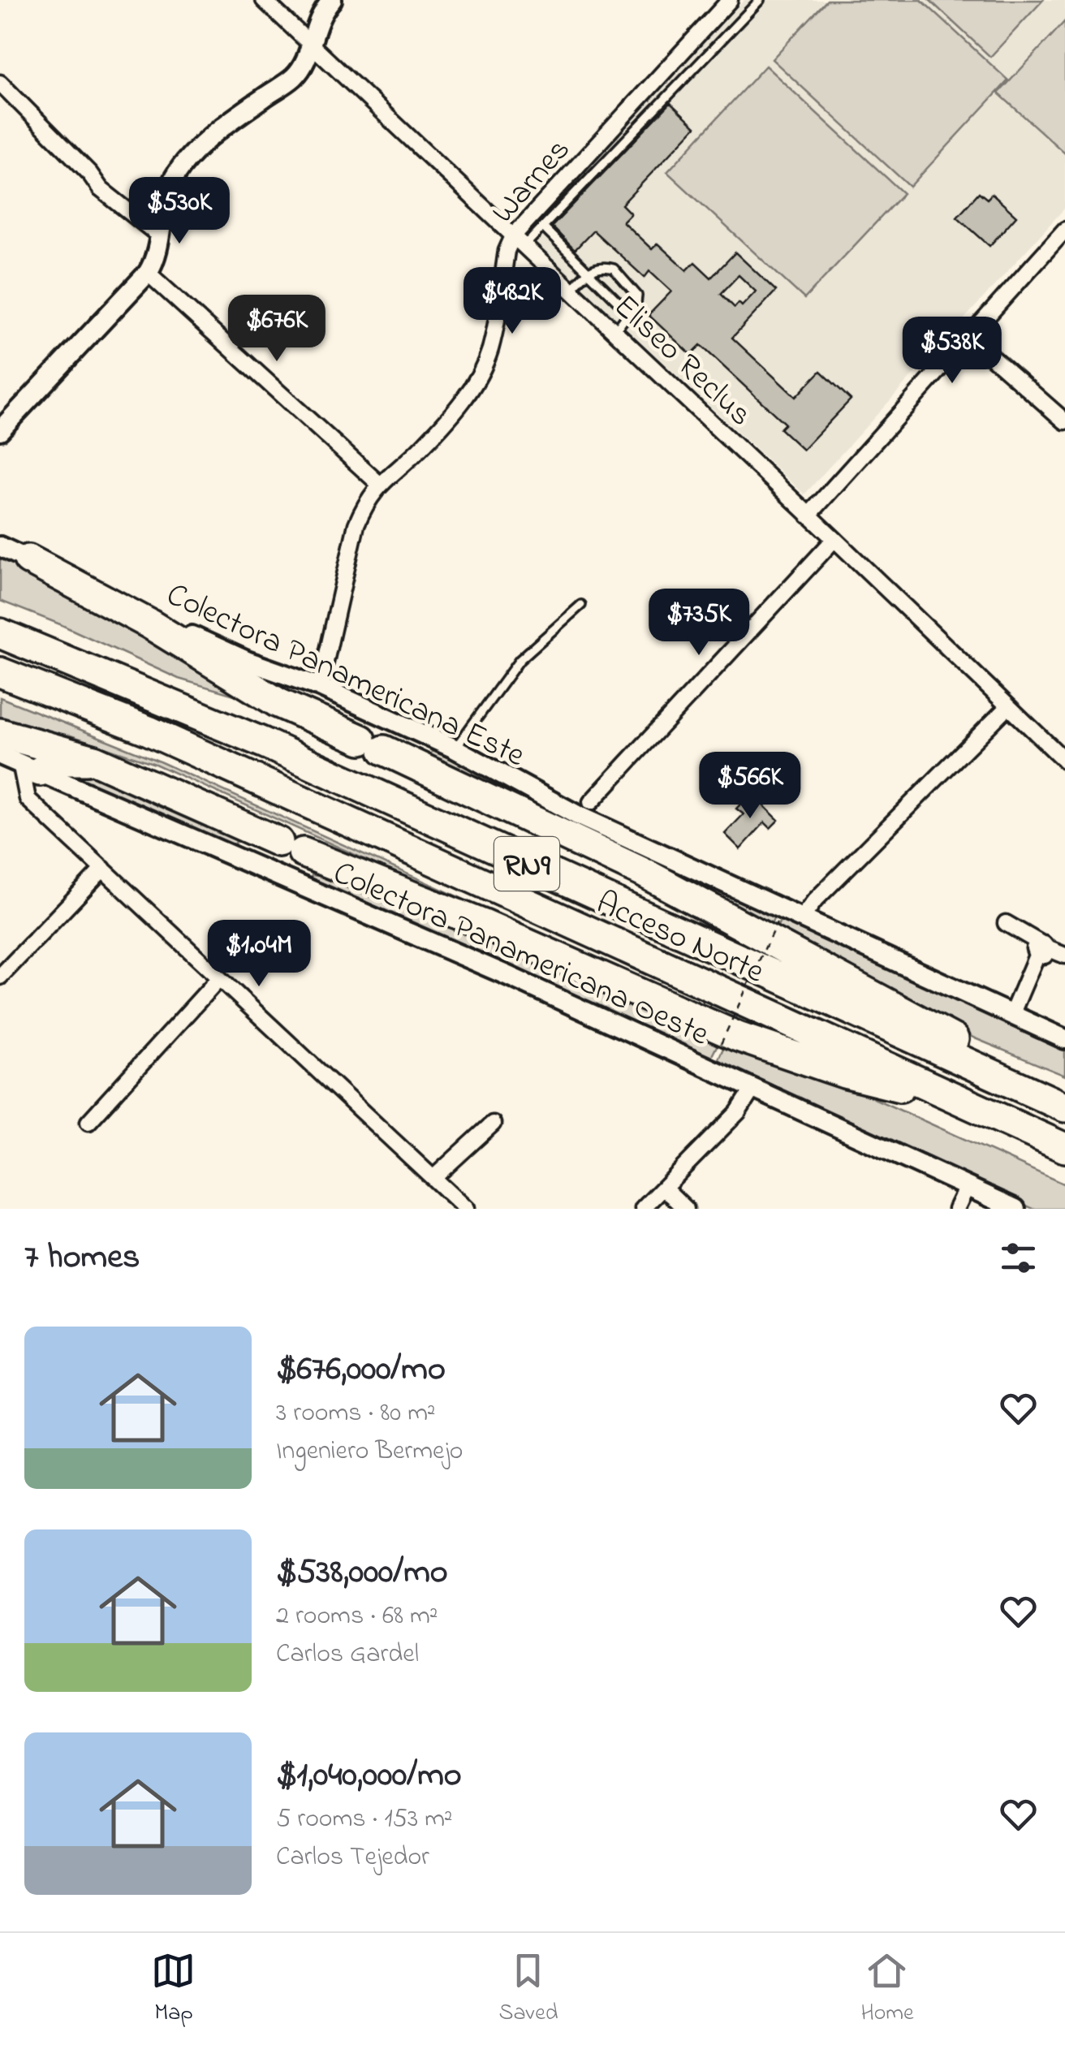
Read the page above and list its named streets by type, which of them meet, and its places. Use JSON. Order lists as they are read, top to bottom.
{
  "streets": {
    "highway": ["RN9", "Acceso Norte"],
    "street": [
      "Warnes",
      "Eliseo Reclus",
      "Colectora Panamericana Este",
      "Colectora Panamericana Oeste"
    ]
  },
  "crossings": [
    ["Warnes", "Eliseo Reclus"],
    ["Warnes", "Colectora Panamericana Este"]
  ],
  "page": {
    "price": [
      "$530K",
      "$482K",
      "$676K",
      "$538K",
      "$735K",
      "$566K",
      "$1.04M"
    ],
    "heading": "7 homes",
    "list": [
      {
        "name": "$676,000/mo",
        "note": "3 rooms · 80 m² · Ingeniero Bermejo"
      },
      {
        "name": "$538,000/mo",
        "note": "2 rooms · 68 m² · Carlos Gardel"
      },
      {
        "name": "$1,040,000/mo",
        "note": "5 rooms · 153 m² · Carlos Tejedor"
      }
    ],
    "tabs": ["Map", "Saved", "Home"]
  }
}
